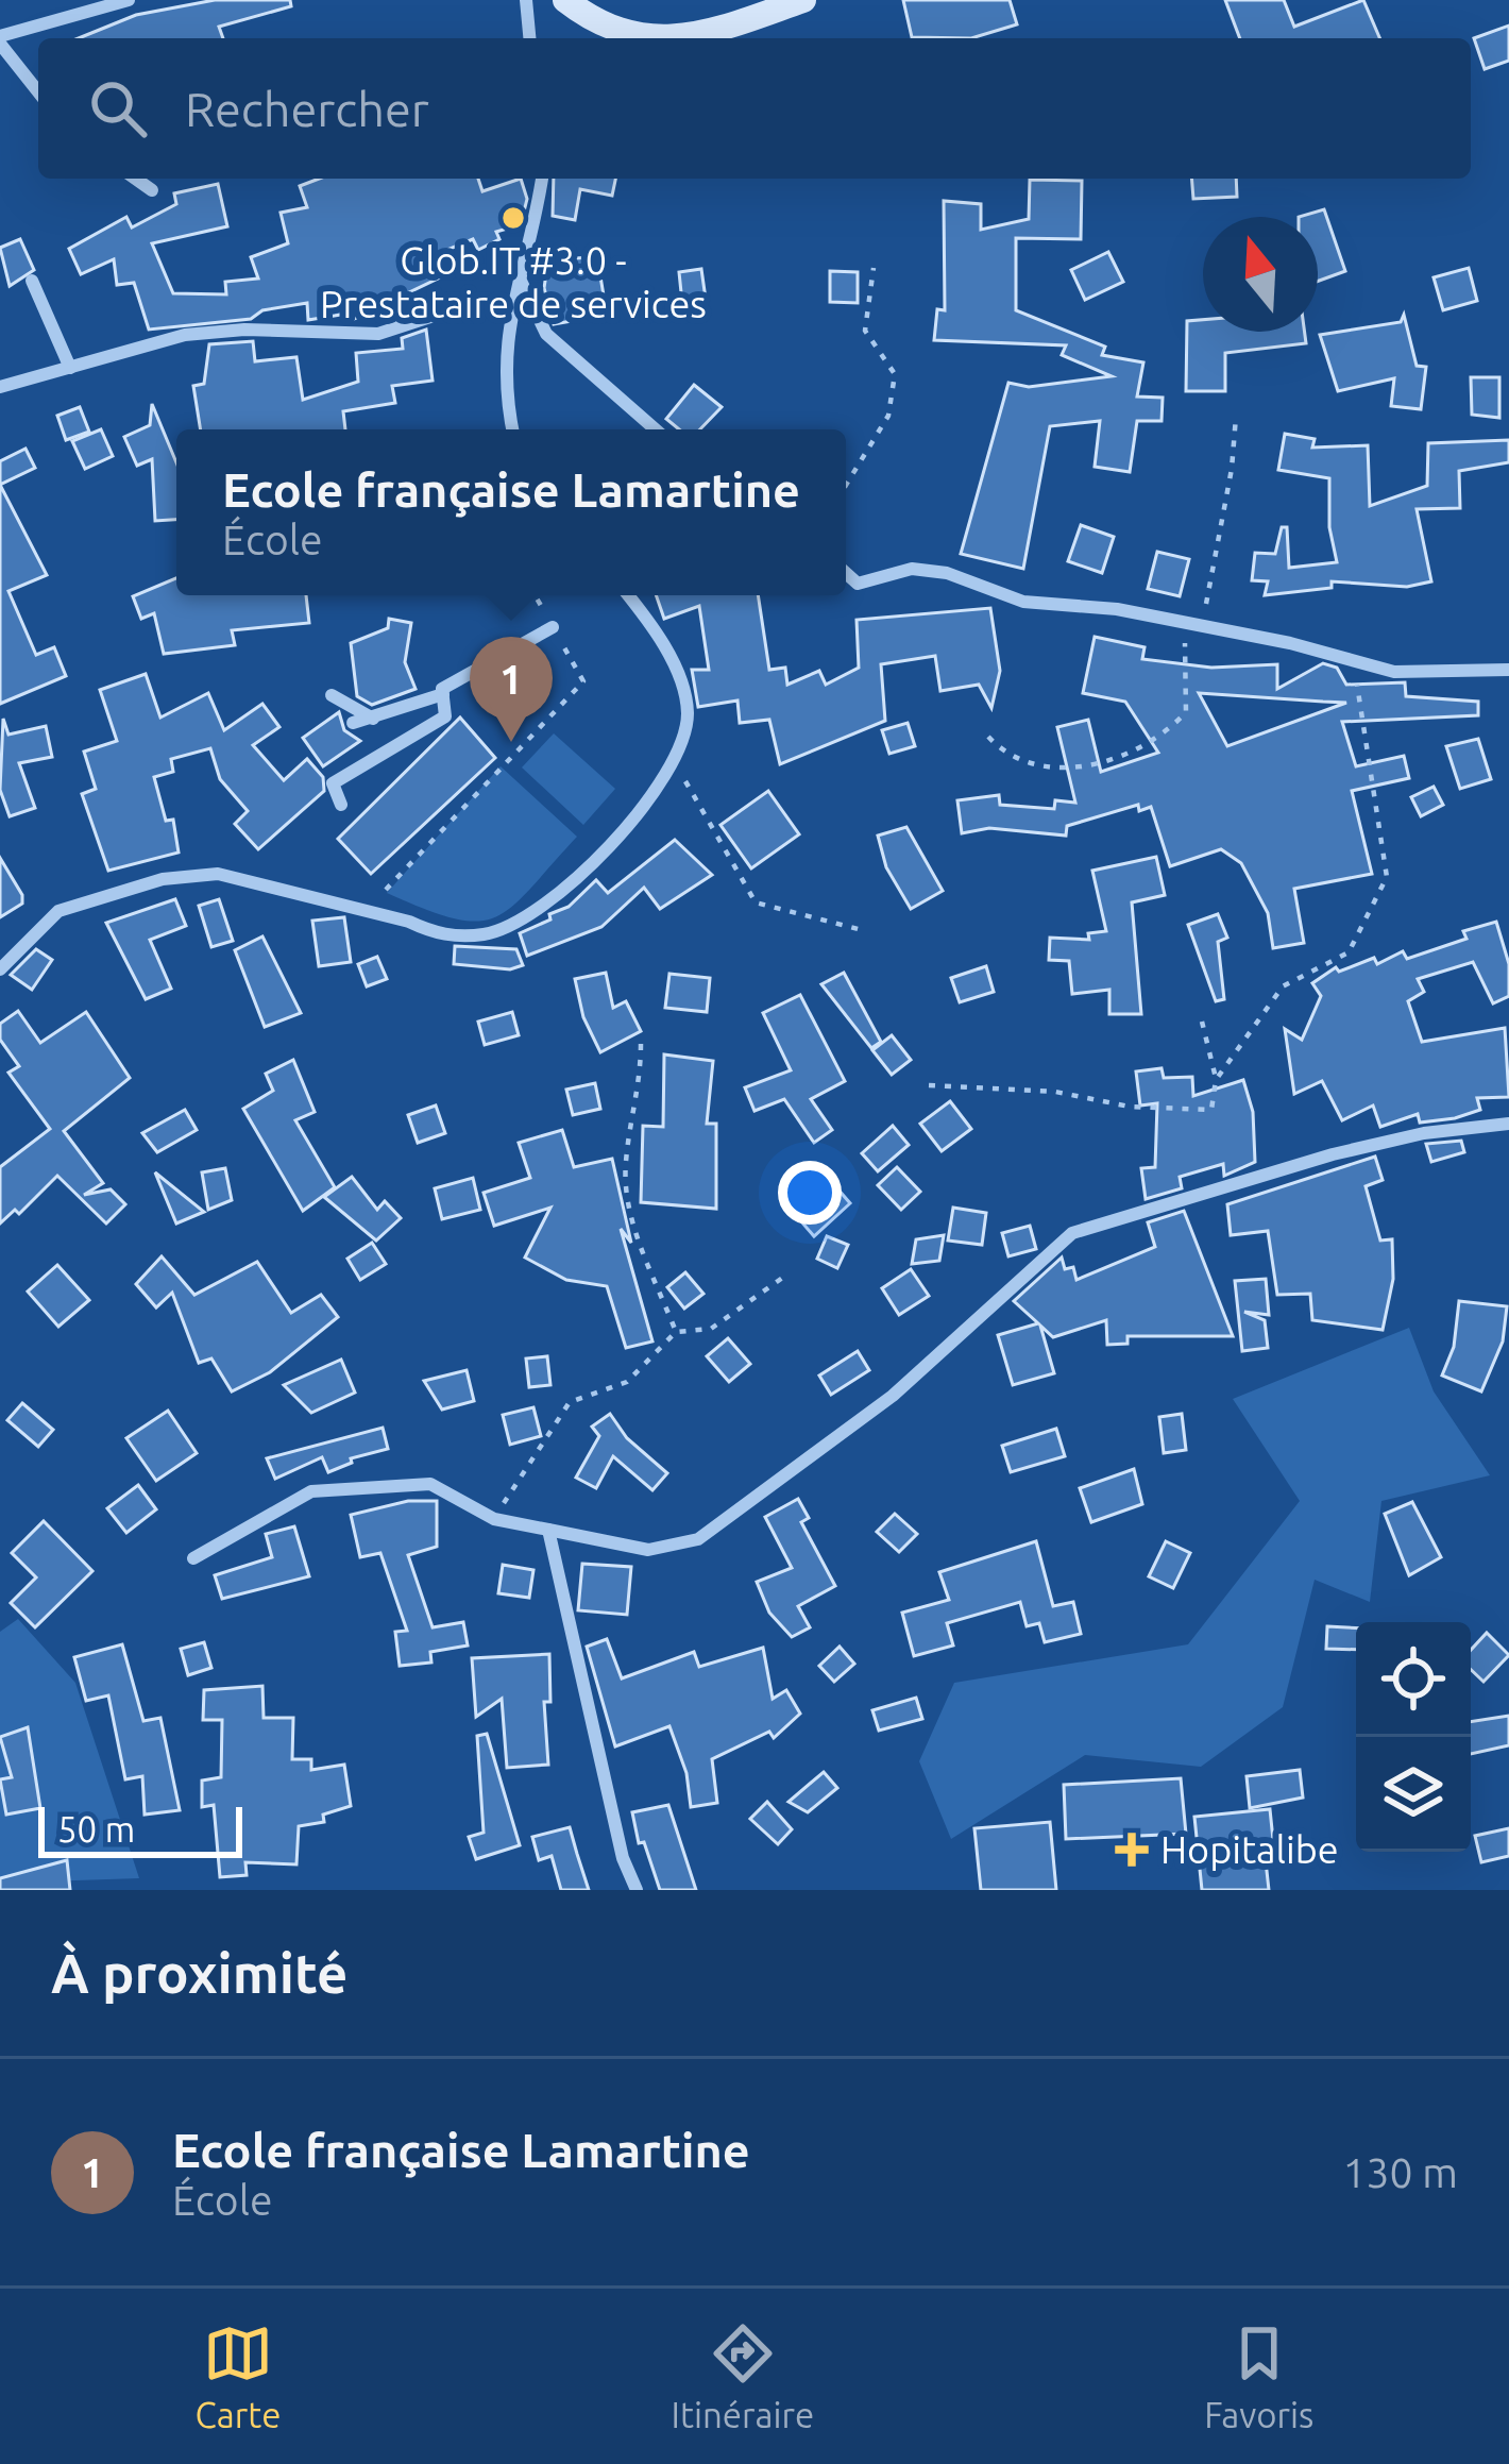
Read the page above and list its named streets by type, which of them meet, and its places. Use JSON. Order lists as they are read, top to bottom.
{
  "places": {
    "other": ["Glob.IT #3.0 - Prestataire de services"],
    "health": ["Hopitalibe"]
  },
  "scale_bar": "50 m",
  "north": "top",
  "page": {
    "search": "Rechercher",
    "popup": ["Ecole française Lamartine", "École"],
    "pins": "1",
    "scale": "50 m",
    "heading": "À proximité",
    "list": [
      {
        "mark": "1",
        "name": "Ecole française Lamartine",
        "note": "École",
        "value": "130 m"
      }
    ],
    "nav": ["Carte", "Itinéraire", "Favoris"]
  }
}
